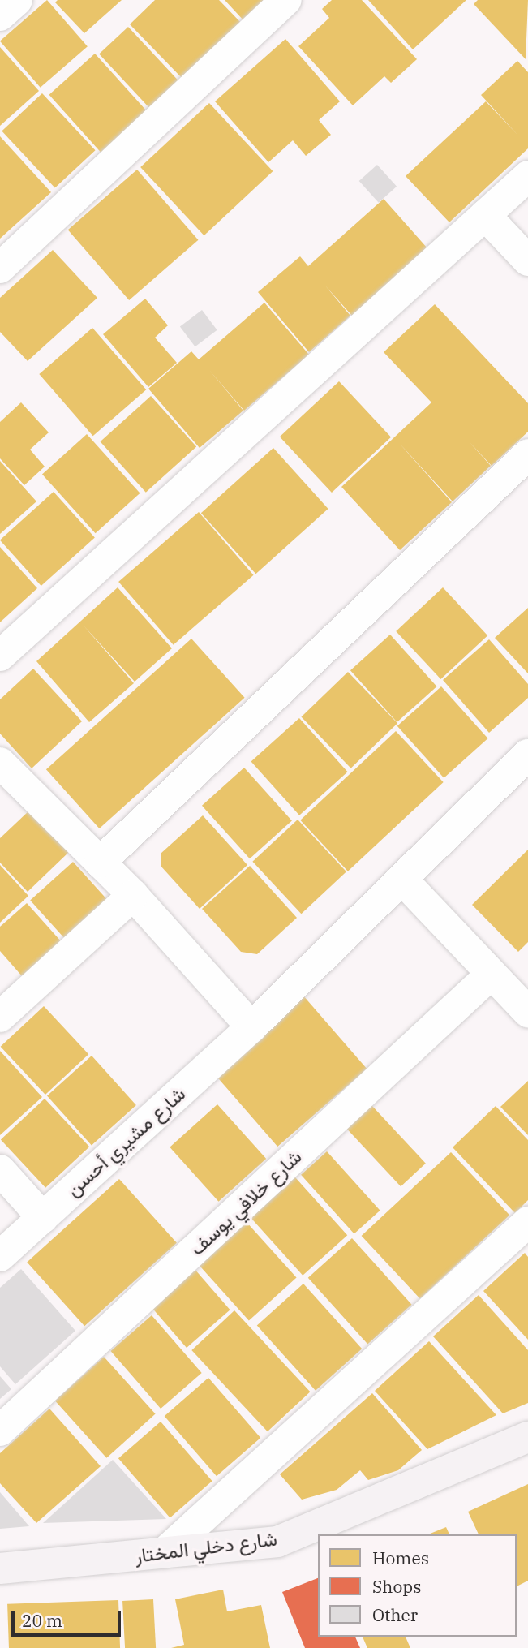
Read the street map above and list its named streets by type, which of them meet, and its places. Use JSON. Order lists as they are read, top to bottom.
{
  "streets": {
    "main road": ["شارع دخلي المختار"],
    "street": ["شارع مشيري أحسن", "شارع خلافي يوسف"]
  },
  "legend": ["Homes", "Shops", "Other"],
  "scale_bar": "20 m"
}
